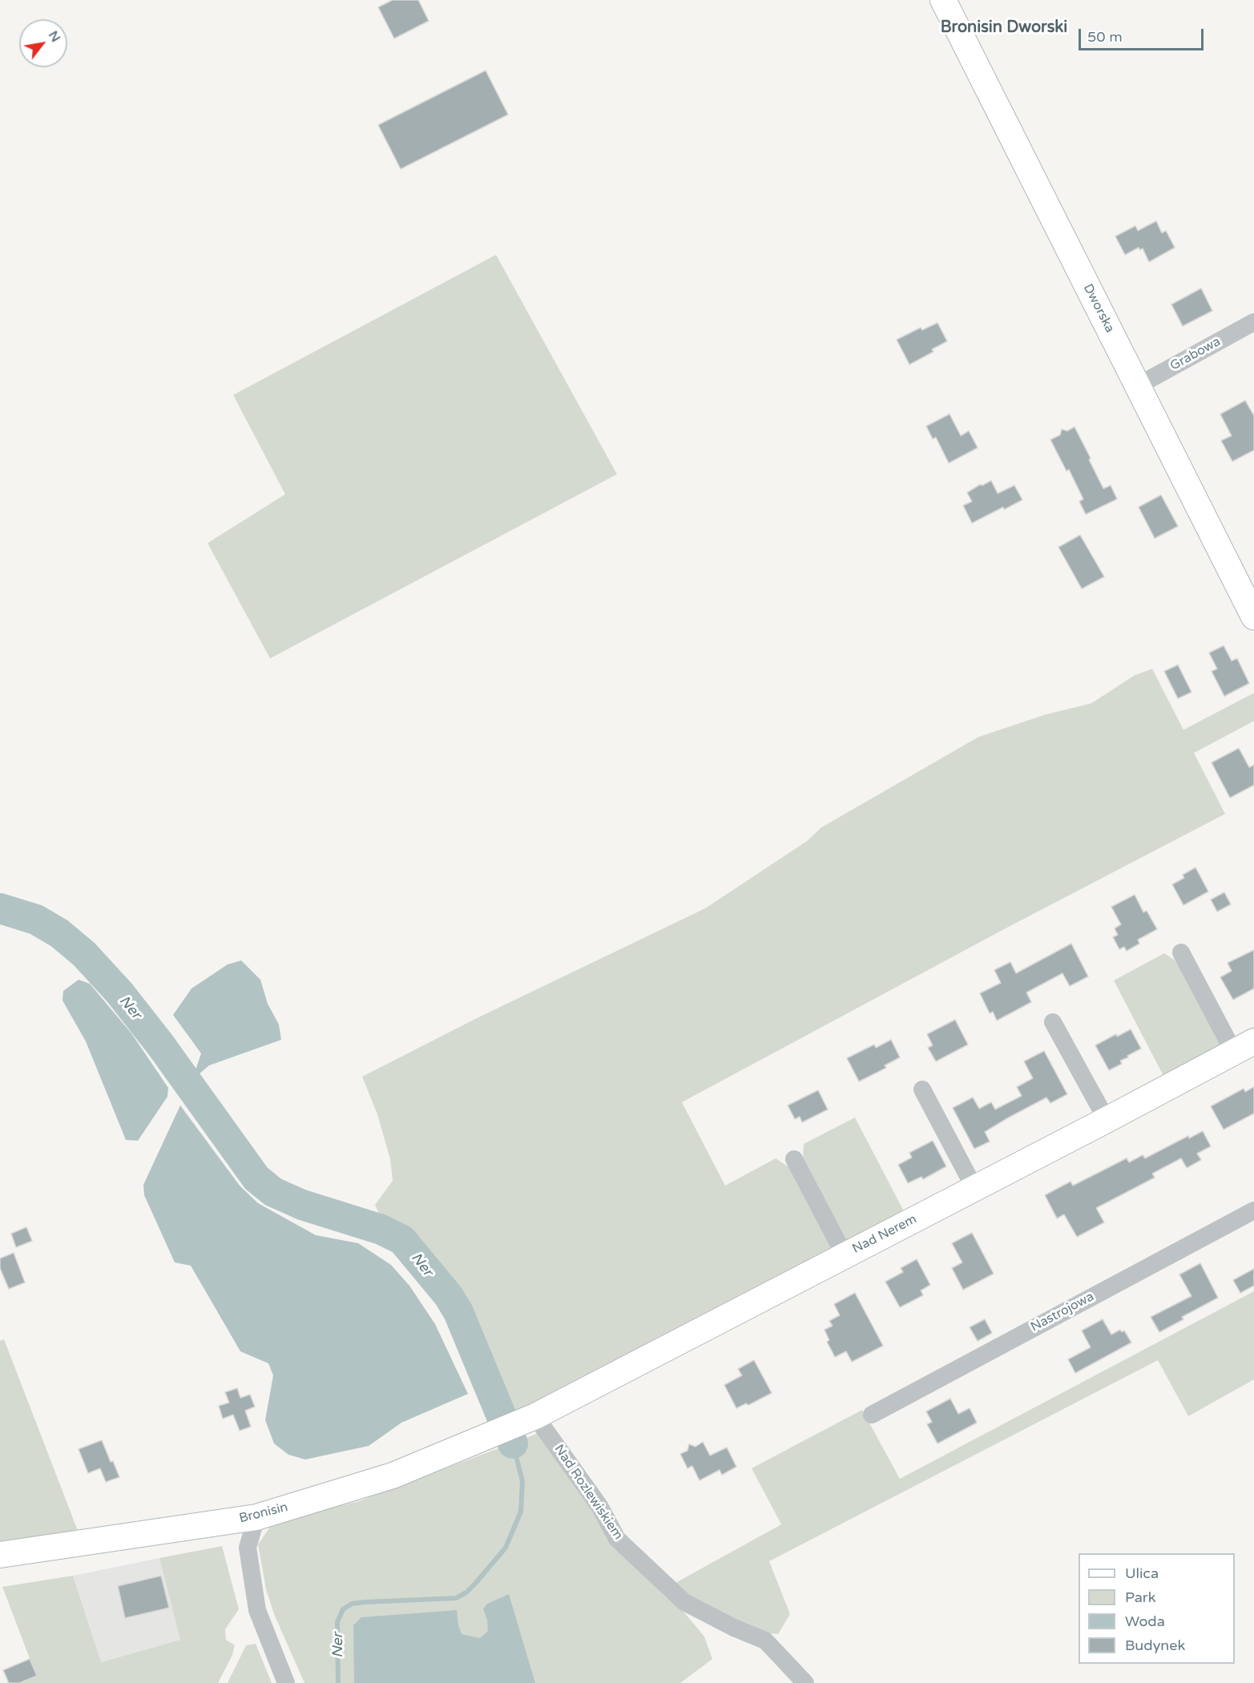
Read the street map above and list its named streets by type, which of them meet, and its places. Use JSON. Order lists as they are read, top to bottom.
{
  "streets": {
    "street": [
      "Dworska",
      "Grabowa",
      "Nad Nerem",
      "Nastrojowa",
      "Nad Rozlewiskiem",
      "Bronisin"
    ]
  },
  "crossings": [
    ["Dworska", "Grabowa"],
    ["Nad Nerem", "Nad Rozlewiskiem"],
    ["Nad Nerem", "Bronisin"],
    ["Nad Rozlewiskiem", "Bronisin"]
  ],
  "districts": ["Bronisin Dworski"],
  "water": ["Ner"],
  "legend": [
    "Ulica",
    "Park",
    "Woda",
    "Budynek"
  ],
  "scale_bar": "50 m",
  "north": "top right"
}
